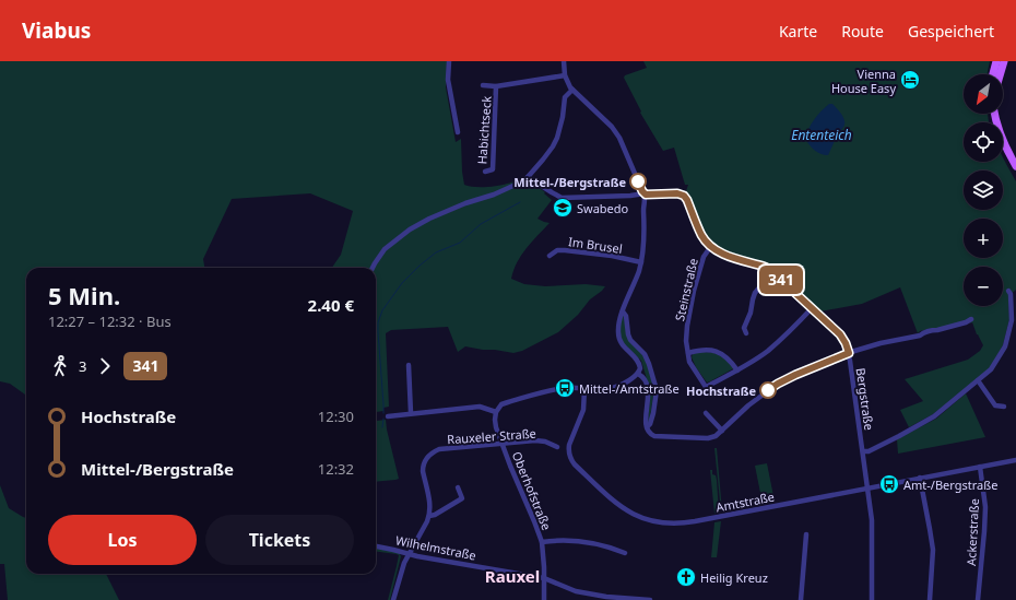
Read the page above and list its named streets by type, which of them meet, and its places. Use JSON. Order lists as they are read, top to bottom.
{
  "streets": {
    "street": [
      "Habichtseck",
      "Im Brusel",
      "Steinstraße",
      "Bergstraße",
      "Rauxeler Straße",
      "Oberhofstraße",
      "Amtstraße",
      "Ackerstraße",
      "Wilhelmstraße"
    ]
  },
  "crossings": [
    ["Steinstraße", "Bergstraße"],
    ["Bergstraße", "Amtstraße"],
    ["Rauxeler Straße", "Oberhofstraße"],
    ["Rauxeler Straße", "Wilhelmstraße"],
    ["Oberhofstraße", "Wilhelmstraße"],
    ["Amtstraße", "Ackerstraße"]
  ],
  "districts": ["Rauxel"],
  "water": ["Ententeich"],
  "places": {
    "hotel": ["Vienna House Easy"],
    "other": ["Mittel-/Bergstraße", "Hochstraße"],
    "school or university": ["Swabedo"],
    "bus stop": ["Mittel-/Amtstraße", "Amt-/Bergstraße"],
    "church": ["Heilig Kreuz"]
  },
  "lines": ["bus line 341"],
  "north": "bottom left",
  "page": {
    "header": "Viabus",
    "nav": ["Karte", "Route", "Gespeichert"],
    "on_map": "341",
    "map_buttons": ["+", "−"],
    "heading": ["5 Min.", "12:27 – 12:32 · Bus", "2.40 €"],
    "legs": ["3", "341"],
    "list": [
      {
        "name": "Hochstraße",
        "value": "12:30"
      },
      {
        "name": "Mittel-/Bergstraße",
        "value": "12:32"
      }
    ],
    "buttons": ["Los", "Tickets"]
  }
}
